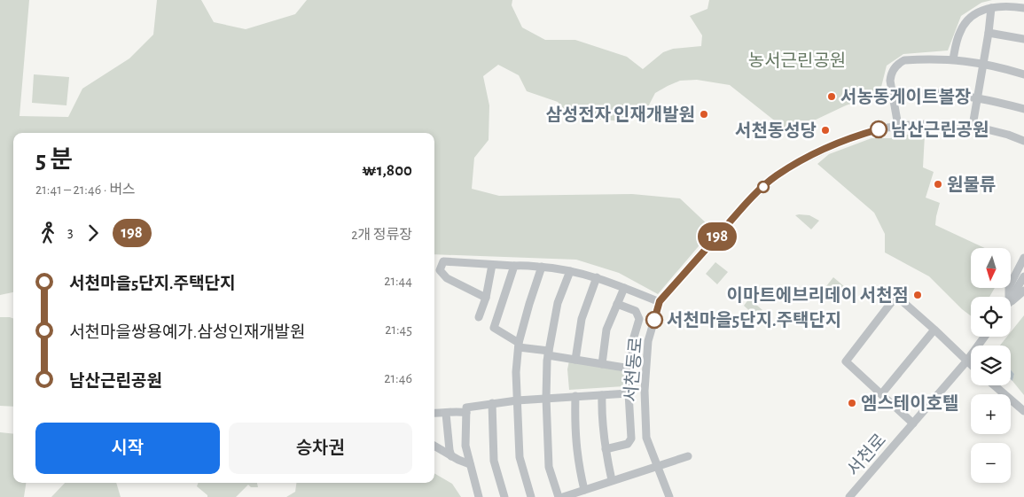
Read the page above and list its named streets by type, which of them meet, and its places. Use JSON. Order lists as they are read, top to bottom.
{
  "streets": {
    "street": ["서천동로", "서천로"]
  },
  "parks": ["농서근린공원"],
  "places": [
    "서농동게이트볼장",
    "삼성전자 인재개발원",
    "남산근린공원",
    "서천동성당",
    "원물류",
    "이마트에브리데이 서천점",
    "서천마을5단지.주택단지",
    "엠스테이호텔"
  ],
  "lines": ["bus line 198"],
  "north": "bottom",
  "page": {
    "on_map": "198",
    "heading": ["5 분", "21:41 – 21:46 · 버스", "₩1,800"],
    "legs": ["3", "198", "2개 정류장"],
    "map_buttons": ["+", "−"],
    "list": [
      {
        "name": "서천마을5단지.주택단지",
        "value": "21:44"
      },
      {
        "name": "서천마을쌍용예가.삼성인재개발원",
        "value": "21:45"
      },
      {
        "name": "남산근린공원",
        "value": "21:46"
      }
    ],
    "buttons": ["시작", "승차권"]
  }
}
